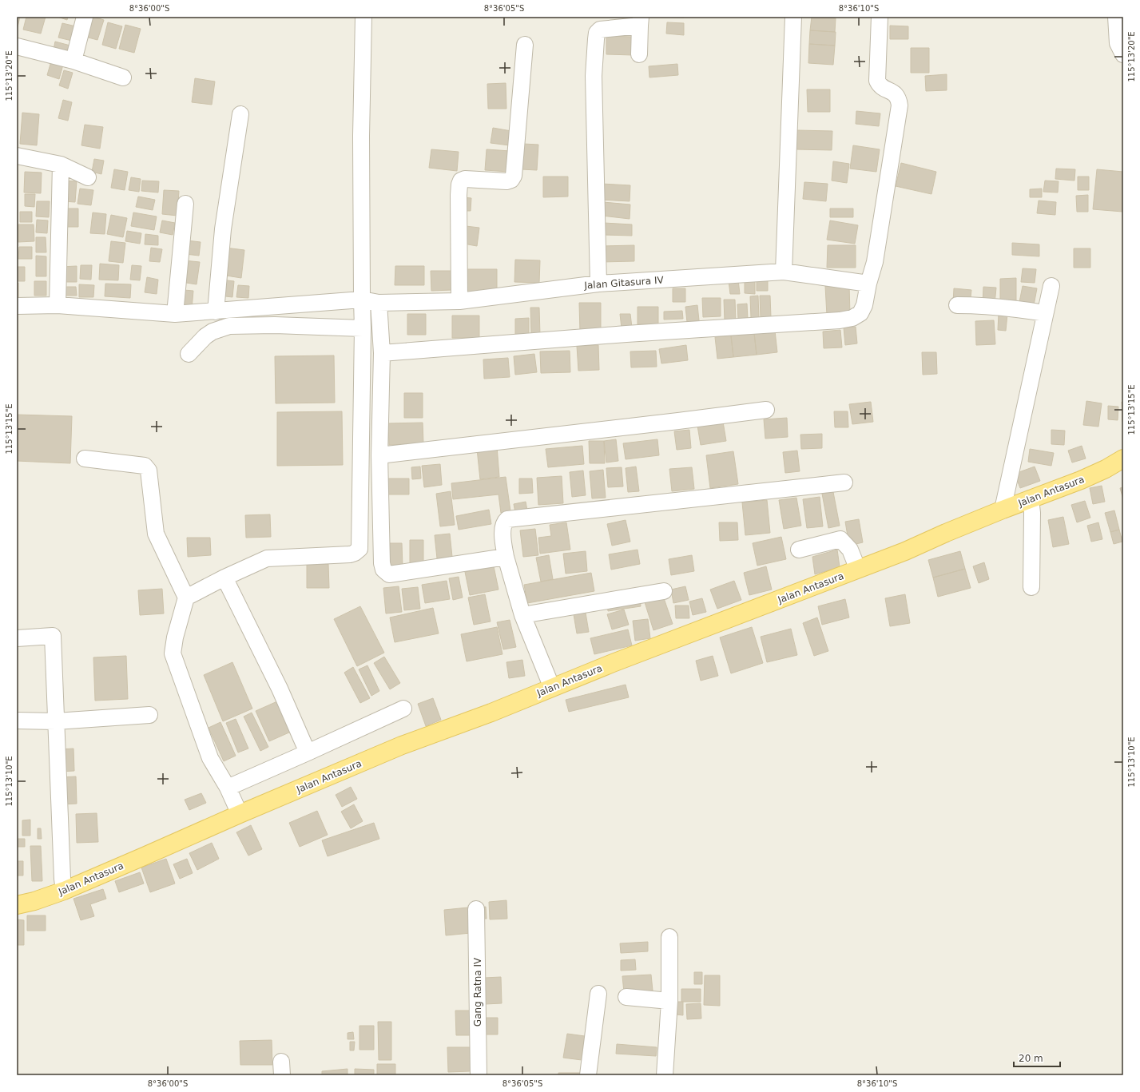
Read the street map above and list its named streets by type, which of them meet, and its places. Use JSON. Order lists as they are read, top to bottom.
{
  "streets": {
    "main road": ["Jalan Antasura"],
    "street": ["Jalan Gitasura IV", "Gang Ratna IV"]
  },
  "scale_bar": "20 m",
  "coordinates": [
    "8°36'00\"S",
    "8°36'05\"S",
    "8°36'10\"S",
    "115°13'20\"E",
    "115°13'15\"E",
    "115°13'10\"E"
  ]
}
